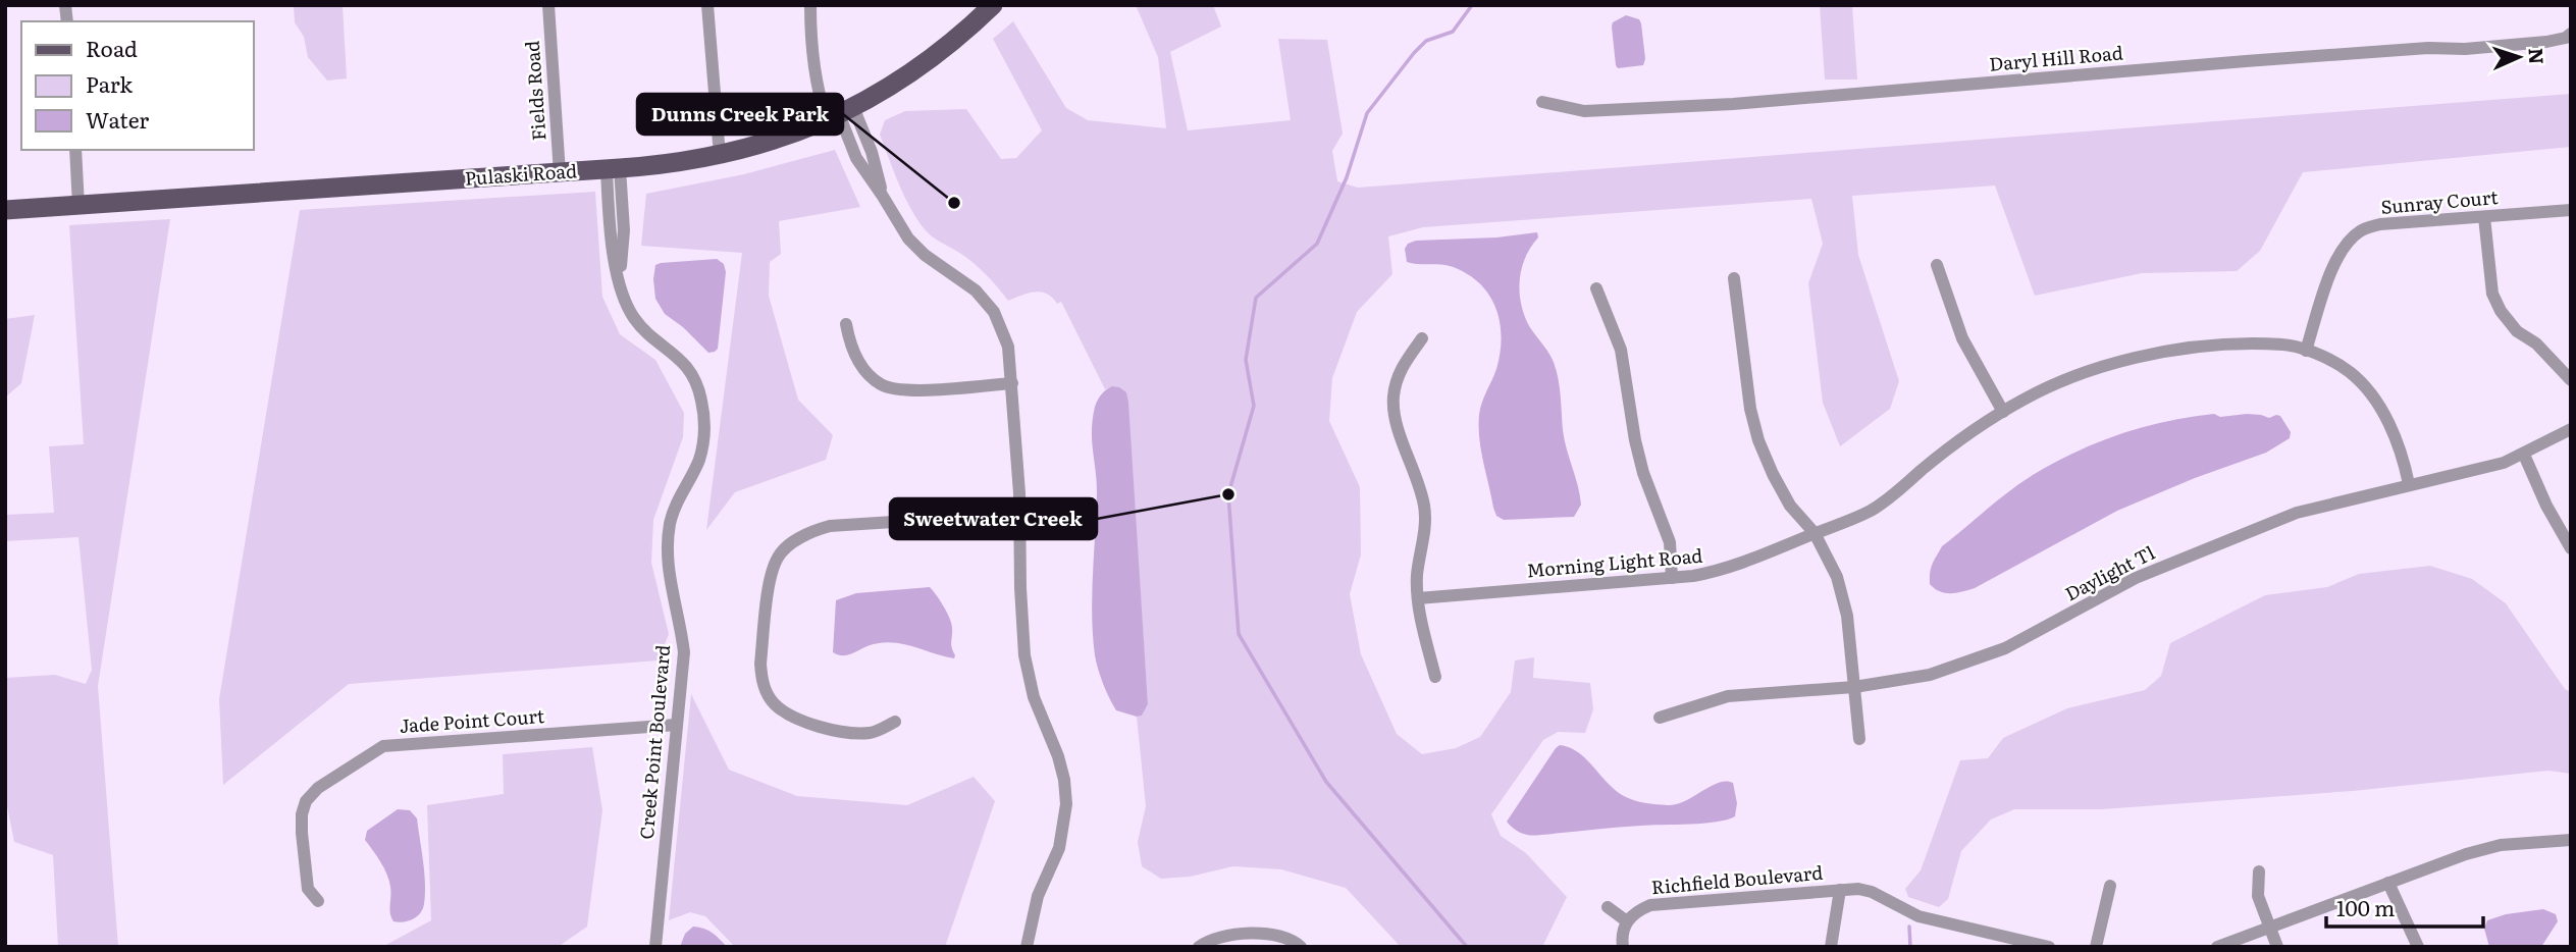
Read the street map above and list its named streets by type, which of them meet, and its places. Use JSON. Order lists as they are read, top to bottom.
{
  "streets": {
    "main road": ["Pulaski Road"],
    "street": [
      "Daryl Hill Road",
      "Fields Road",
      "Sunray Court",
      "Morning Light Road",
      "Daylight Tl",
      "Jade Point Court",
      "Creek Point Boulevard",
      "Richfield Boulevard"
    ]
  },
  "crossings": [
    ["Fields Road", "Pulaski Road"],
    ["Pulaski Road", "Creek Point Boulevard"],
    ["Sunray Court", "Morning Light Road"],
    ["Morning Light Road", "Daylight Tl"],
    ["Jade Point Court", "Creek Point Boulevard"]
  ],
  "places": ["Dunns Creek Park", "Sweetwater Creek"],
  "legend": ["Road", "Park", "Water"],
  "scale_bar": "100 m",
  "north": "right"
}
